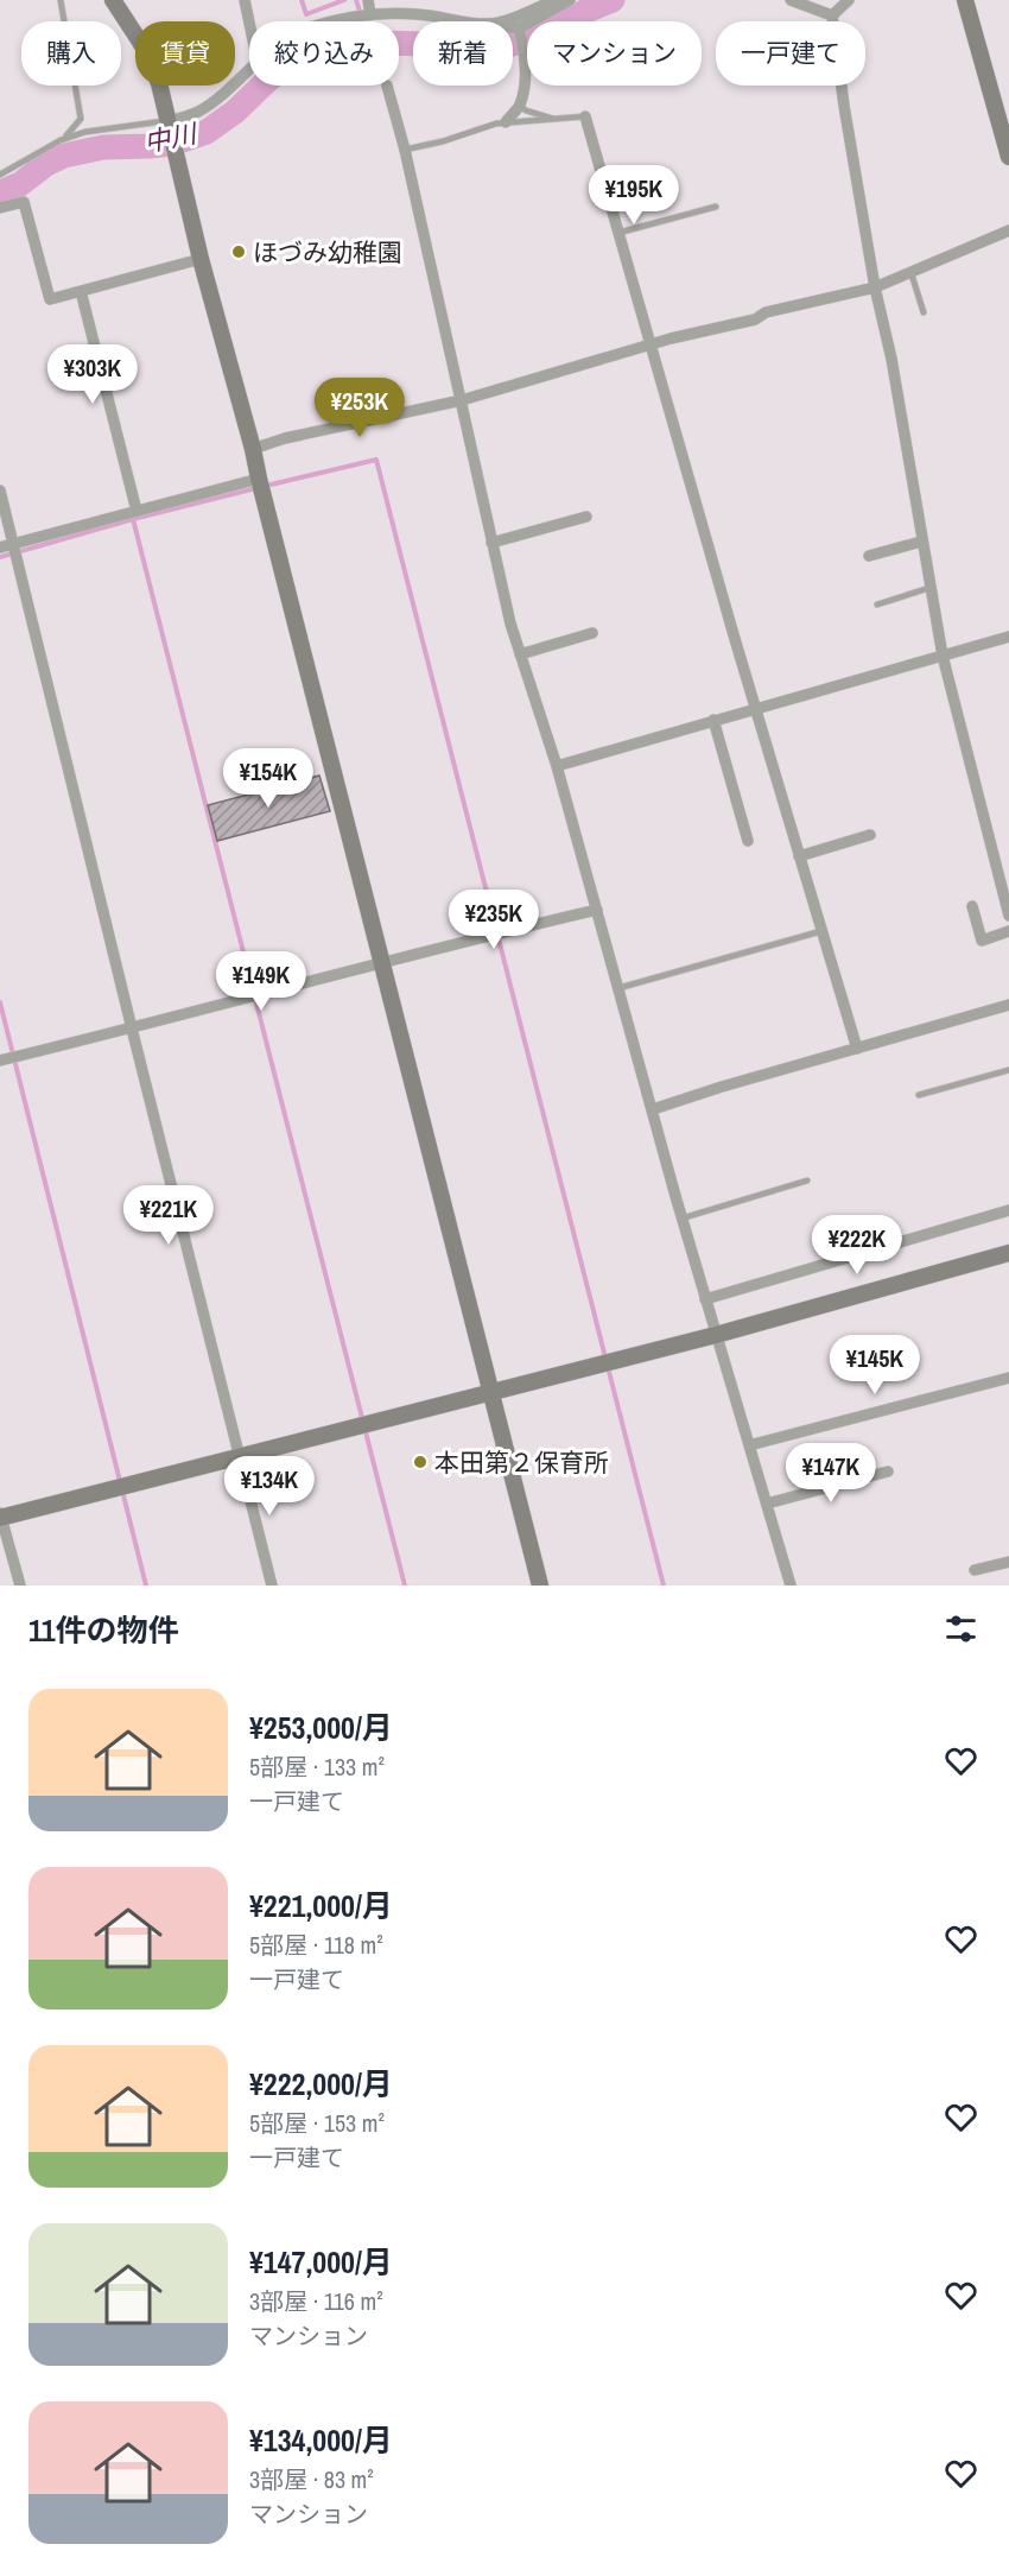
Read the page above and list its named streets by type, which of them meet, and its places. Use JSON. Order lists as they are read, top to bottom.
{
  "water": ["中川"],
  "places": ["ほづみ幼稚園", "本田第２保育所"],
  "page": {
    "chip": [
      "購入",
      "賃貸",
      "絞り込み",
      "新着",
      "マンション",
      "一戸建て"
    ],
    "price": [
      "¥195K",
      "¥303K",
      "¥253K",
      "¥154K",
      "¥235K",
      "¥149K",
      "¥221K",
      "¥222K",
      "¥145K",
      "¥147K",
      "¥134K"
    ],
    "heading": "11件の物件",
    "list": [
      {
        "name": "¥253,000/月",
        "note": "5部屋 · 133 m² · 一戸建て"
      },
      {
        "name": "¥221,000/月",
        "note": "5部屋 · 118 m² · 一戸建て"
      },
      {
        "name": "¥222,000/月",
        "note": "5部屋 · 153 m² · 一戸建て"
      },
      {
        "name": "¥147,000/月",
        "note": "3部屋 · 116 m² · マンション"
      },
      {
        "name": "¥134,000/月",
        "note": "3部屋 · 83 m² · マンション"
      }
    ]
  }
}
